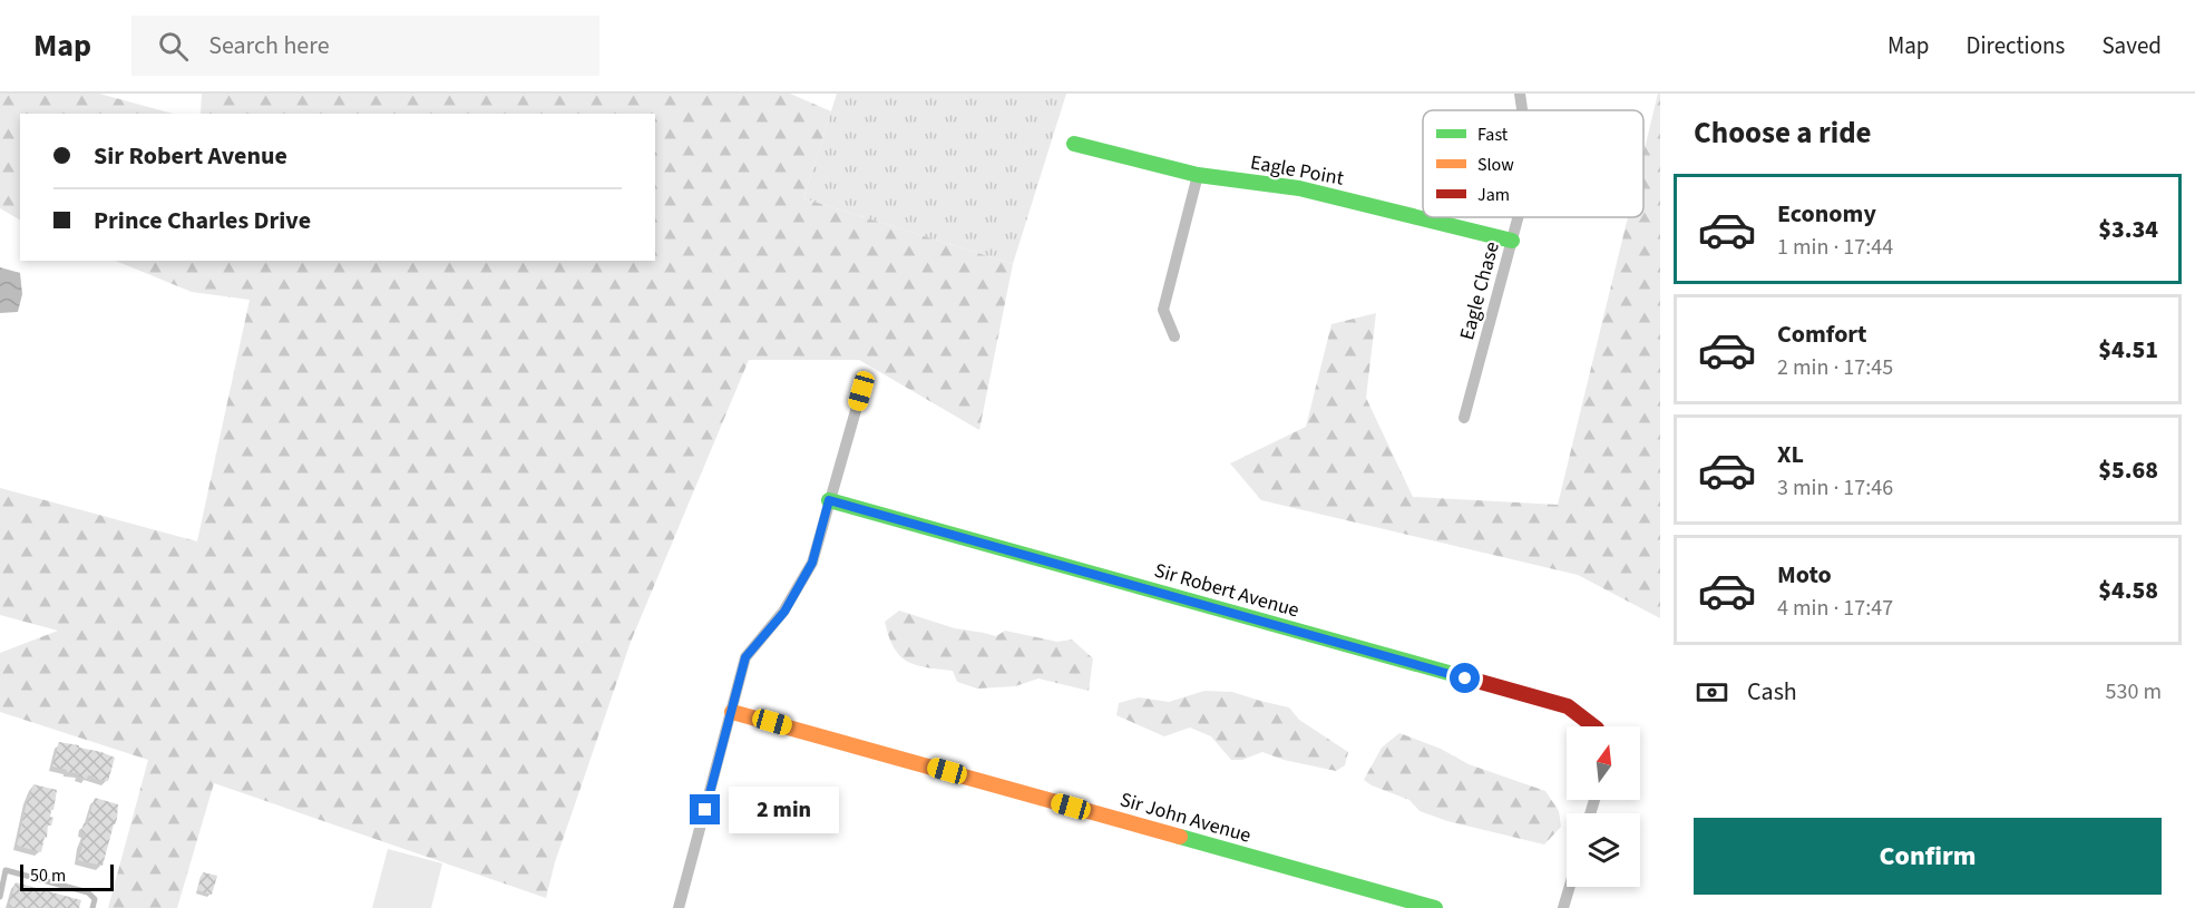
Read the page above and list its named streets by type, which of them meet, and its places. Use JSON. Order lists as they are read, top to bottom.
{
  "streets": {
    "street": [
      "Eagle Point",
      "Eagle Chase",
      "Sir Robert Avenue",
      "Sir John Avenue"
    ]
  },
  "crossings": [
    ["Eagle Point", "Eagle Chase"]
  ],
  "legend": ["Fast", "Slow", "Jam"],
  "scale_bar": "50 m",
  "north": "top",
  "page": {
    "header": "Map",
    "search": "Search here",
    "nav": ["Map", "Directions", "Saved"],
    "heading": "Choose a ride",
    "banner": ["Sir Robert Avenue", "Prince Charles Drive"],
    "list": [
      {
        "name": "Economy",
        "note": "1 min · 17:44",
        "value": "$3.34"
      },
      {
        "name": "Comfort",
        "note": "2 min · 17:45",
        "value": "$4.51"
      },
      {
        "name": "XL",
        "note": "3 min · 17:46",
        "value": "$5.68"
      },
      {
        "name": "Moto",
        "note": "4 min · 17:47",
        "value": "$4.58"
      }
    ],
    "pay": ["Cash", "530 m"],
    "bubble": "2 min",
    "buttons": "Confirm",
    "scale": "50 m"
  }
}
